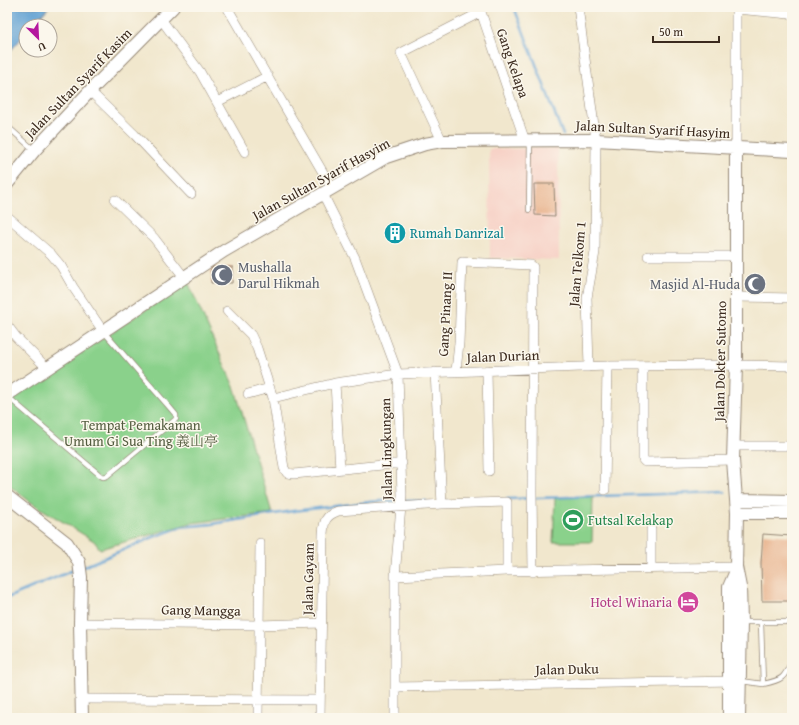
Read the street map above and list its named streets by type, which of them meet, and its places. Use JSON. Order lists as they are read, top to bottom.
{
  "streets": {
    "street": [
      "Gang Kelapa",
      "Jalan Sultan Syarif Kasim",
      "Jalan Sultan Syarif Hasyim",
      "Jalan Telkom 1",
      "Gang Pinang II",
      "Jalan Durian",
      "Jalan Dokter Sutomo",
      "Jalan Lingkungan",
      "Jalan Gayam",
      "Gang Mangga",
      "Jalan Duku"
    ]
  },
  "crossings": [
    ["Gang Kelapa", "Jalan Sultan Syarif Hasyim"],
    ["Jalan Sultan Syarif Hasyim", "Jalan Telkom 1"],
    ["Jalan Sultan Syarif Hasyim", "Jalan Dokter Sutomo"],
    ["Jalan Sultan Syarif Hasyim", "Jalan Lingkungan"],
    ["Jalan Telkom 1", "Jalan Durian"],
    ["Gang Pinang II", "Jalan Durian"],
    ["Jalan Durian", "Jalan Dokter Sutomo"],
    ["Jalan Durian", "Jalan Lingkungan"],
    ["Jalan Dokter Sutomo", "Jalan Duku"],
    ["Jalan Lingkungan", "Jalan Gayam"],
    ["Jalan Lingkungan", "Jalan Duku"],
    ["Jalan Gayam", "Gang Mangga"]
  ],
  "parks": ["Tempat Pemakaman Umum Gi Sua Ting 義山亭"],
  "places": {
    "building": ["Rumah Danrizal"],
    "mosque": ["Mushalla Darul Hikmah", "Masjid Al-Huda"],
    "sports": ["Futsal Kelakap"],
    "hotel": ["Hotel Winaria"]
  },
  "scale_bar": "50 m",
  "north": "bottom right"
}
